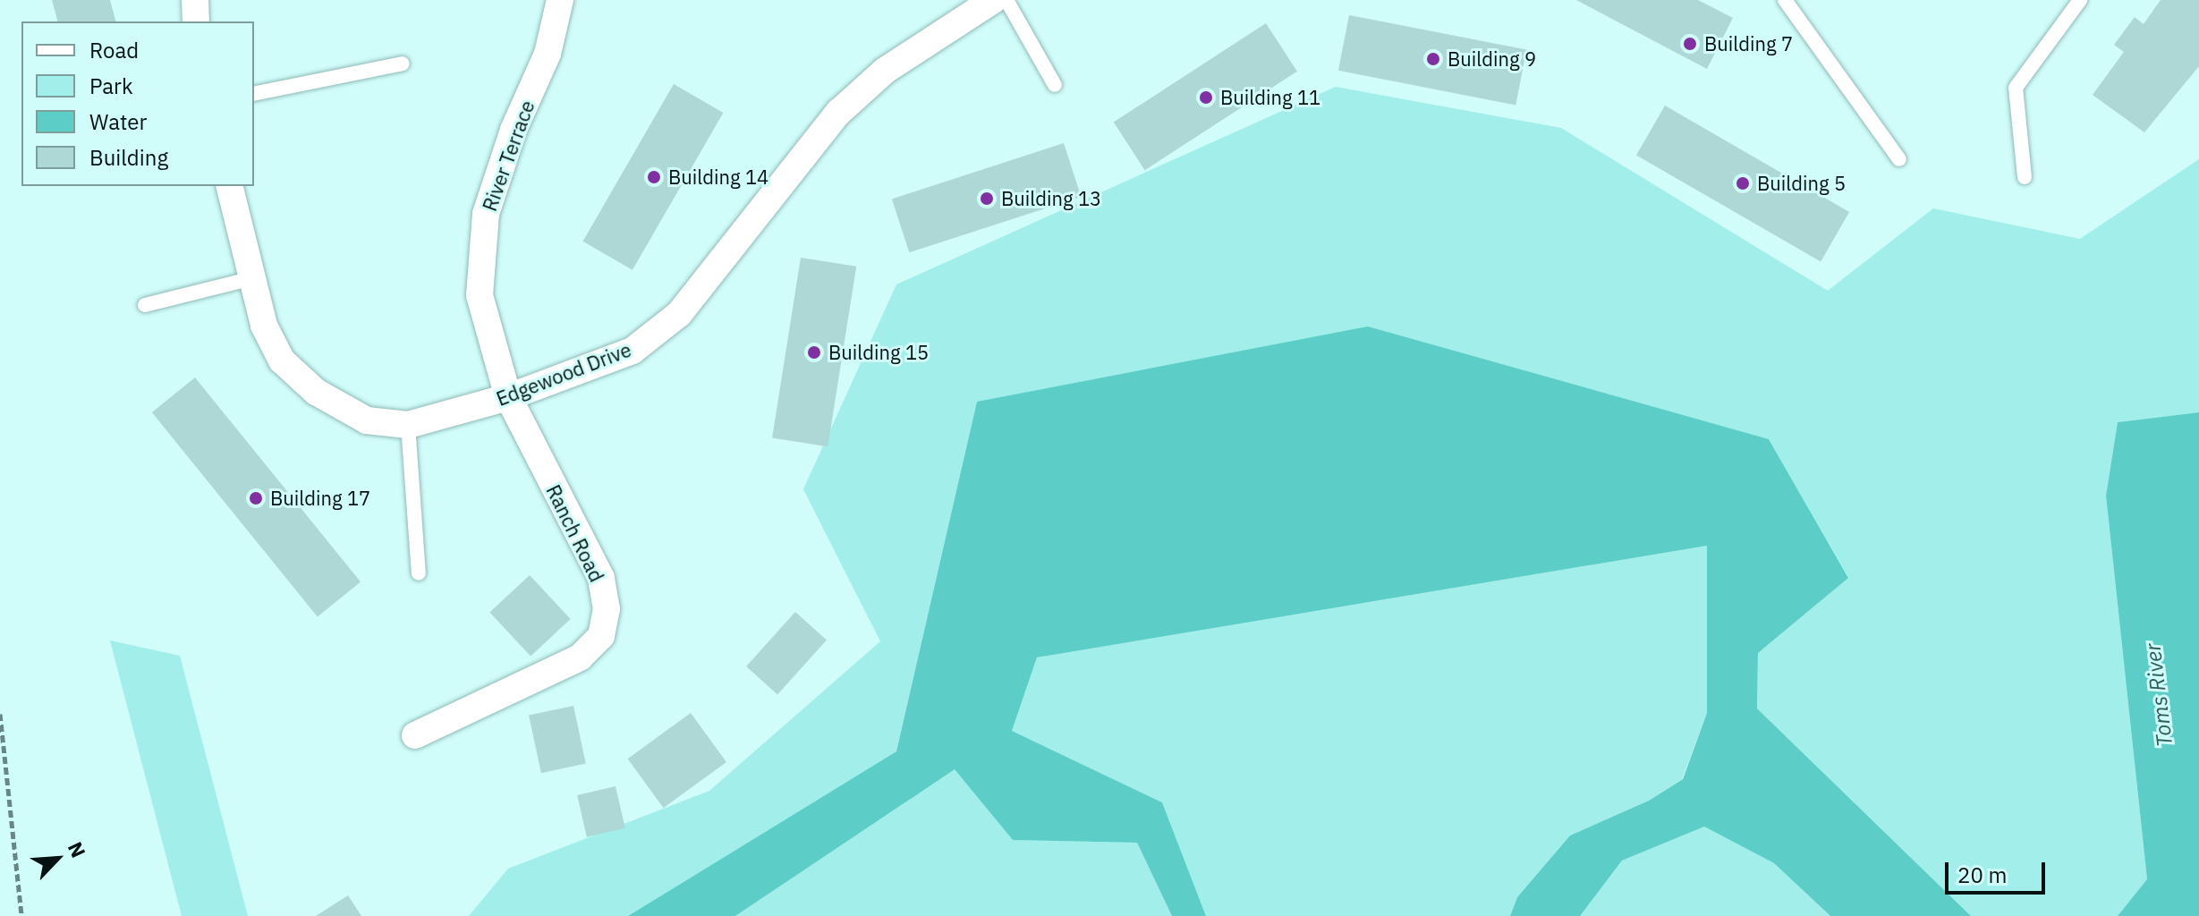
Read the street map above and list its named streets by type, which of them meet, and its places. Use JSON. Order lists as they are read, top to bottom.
{
  "streets": {
    "street": ["River Terrace", "Edgewood Drive", "Ranch Road"]
  },
  "crossings": [
    ["River Terrace", "Edgewood Drive"],
    ["River Terrace", "Ranch Road"],
    ["Edgewood Drive", "Ranch Road"]
  ],
  "water": ["Toms River"],
  "places": [
    "Building 7",
    "Building 9",
    "Building 11",
    "Building 14",
    "Building 5",
    "Building 13",
    "Building 15",
    "Building 17"
  ],
  "legend": [
    "Road",
    "Park",
    "Water",
    "Building"
  ],
  "scale_bar": "20 m",
  "north": "top right"
}
